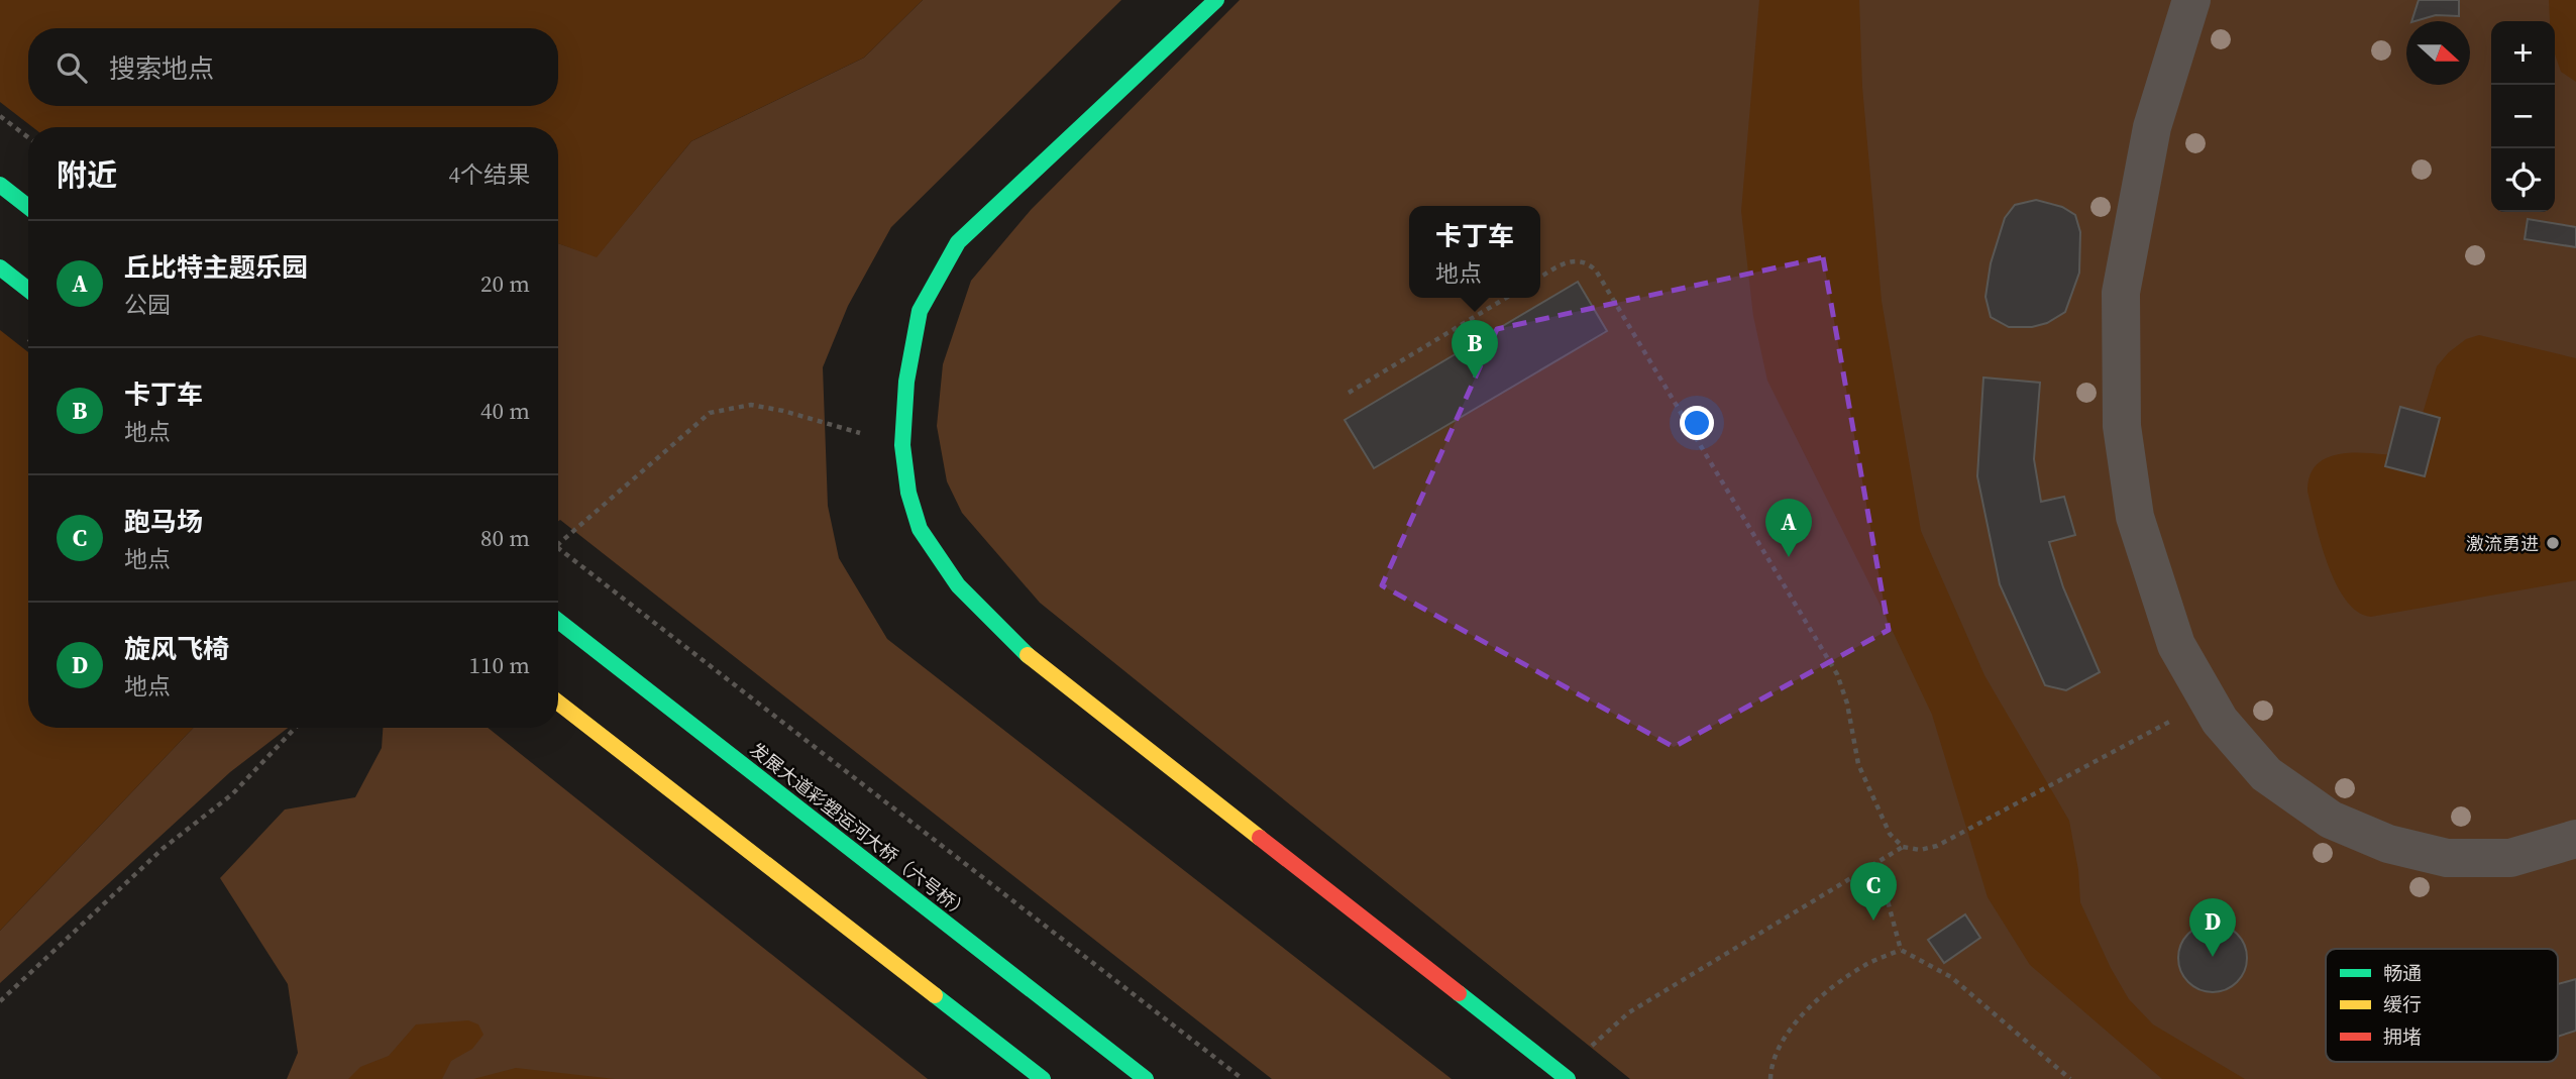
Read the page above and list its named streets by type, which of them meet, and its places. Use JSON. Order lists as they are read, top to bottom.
{
  "streets": {
    "street": ["发展大道彩塑运河大桥（六号桥）"]
  },
  "places": ["激流勇进"],
  "legend": ["畅通", "缓行", "拥堵"],
  "north": "right",
  "page": {
    "map_buttons": ["+", "−"],
    "search": "搜索地点",
    "heading": ["附近", "4个结果"],
    "popup": ["卡丁车", "地点"],
    "list": [
      {
        "mark": "A",
        "name": "丘比特主题乐园",
        "note": "公园",
        "value": "20 m"
      },
      {
        "mark": "B",
        "name": "卡丁车",
        "note": "地点",
        "value": "40 m"
      },
      {
        "mark": "C",
        "name": "跑马场",
        "note": "地点",
        "value": "80 m"
      },
      {
        "mark": "D",
        "name": "旋风飞椅",
        "note": "地点",
        "value": "110 m"
      }
    ],
    "pins": [
      "B",
      "A",
      "C",
      "D"
    ]
  }
}
